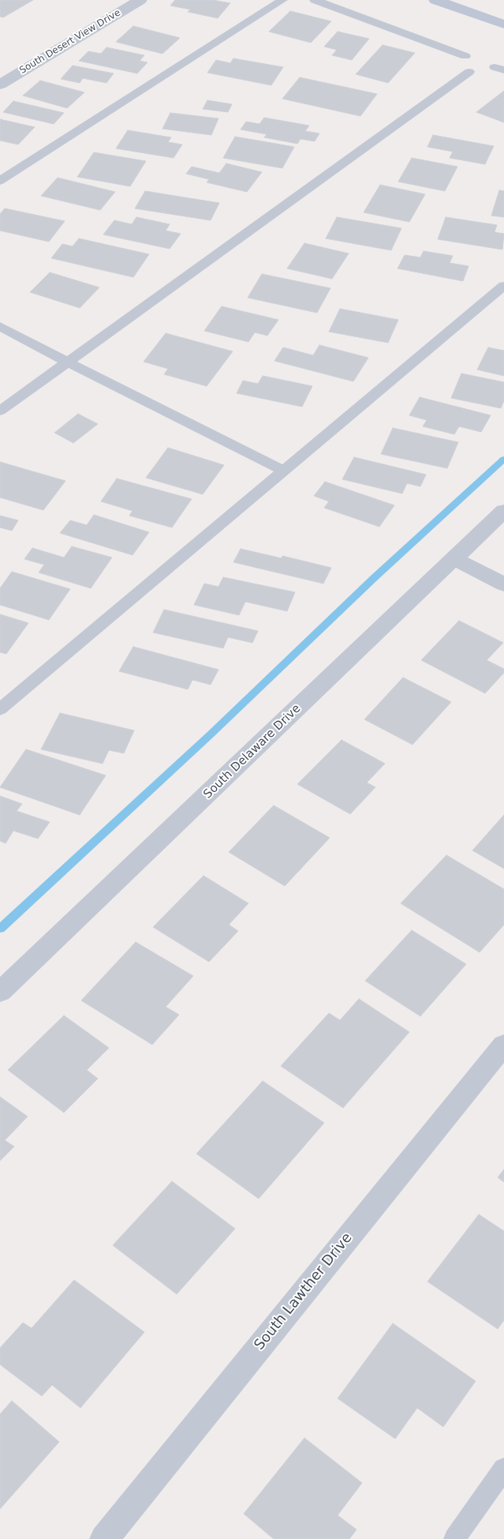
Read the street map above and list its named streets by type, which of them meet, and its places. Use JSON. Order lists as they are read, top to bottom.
{
  "streets": {
    "street": ["South Desert View Drive", "South Delaware Drive", "South Lawther Drive"]
  }
}
